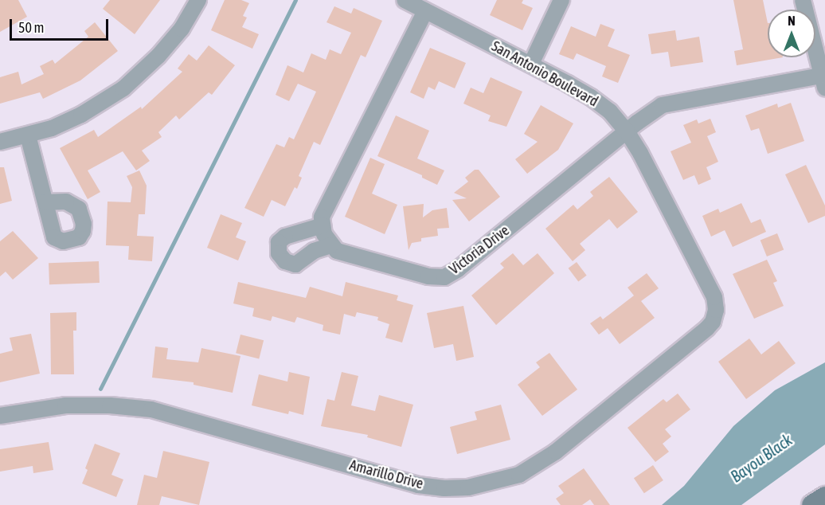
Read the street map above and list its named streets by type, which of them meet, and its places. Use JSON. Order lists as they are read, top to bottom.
{
  "streets": {
    "street": ["San Antonio Boulevard", "Victoria Drive", "Amarillo Drive"]
  },
  "crossings": [
    ["San Antonio Boulevard", "Victoria Drive"],
    ["San Antonio Boulevard", "Amarillo Drive"]
  ],
  "water": ["Bayou Black"],
  "scale_bar": "50 m",
  "north": "top"
}
